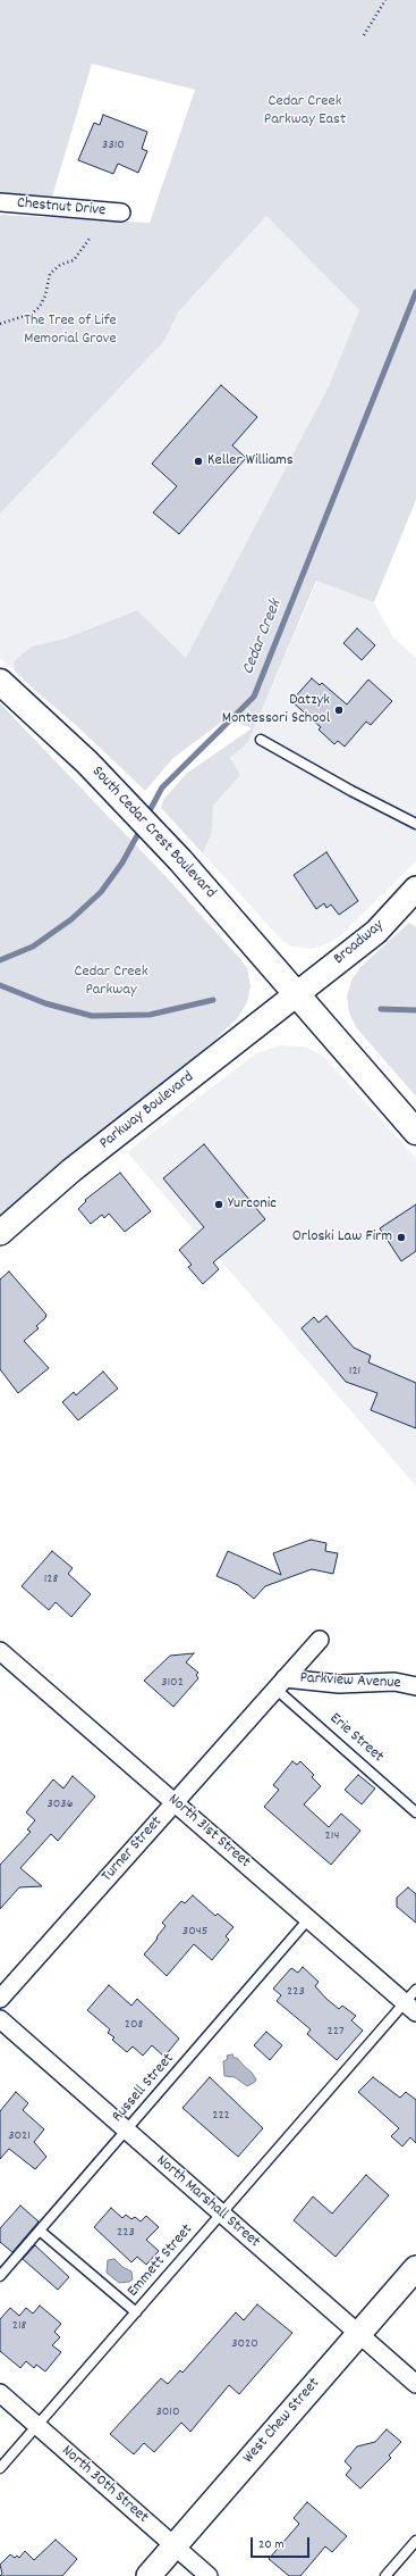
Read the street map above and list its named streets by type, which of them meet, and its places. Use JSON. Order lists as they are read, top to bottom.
{
  "streets": {
    "main road": ["South Cedar Crest Boulevard"],
    "street": [
      "Chestnut Drive",
      "Broadway",
      "Parkway Boulevard",
      "Parkview Avenue",
      "North 31st Street",
      "Turner Street",
      "North Marshall Street",
      "West Chew Street",
      "North 30th Street"
    ],
    "lane": ["Erie Street", "Russell Street", "Emmett Street"]
  },
  "crossings": [
    ["South Cedar Crest Boulevard", "Broadway"],
    ["South Cedar Crest Boulevard", "Parkway Boulevard"],
    ["Broadway", "Parkway Boulevard"],
    ["Parkview Avenue", "Erie Street"],
    ["Parkview Avenue", "Turner Street"],
    ["Erie Street", "Turner Street"],
    ["North 31st Street", "Turner Street"],
    ["North 31st Street", "Russell Street"],
    ["North 31st Street", "Emmett Street"],
    ["Russell Street", "North Marshall Street"],
    ["North Marshall Street", "Emmett Street"],
    ["North Marshall Street", "West Chew Street"],
    ["Emmett Street", "North 30th Street"],
    ["West Chew Street", "North 30th Street"]
  ],
  "water": ["Cedar Creek"],
  "parks": ["Cedar Creek Parkway East", "The Tree of Life Memorial Grove", "Cedar Creek Parkway"],
  "places": [
    "Keller Williams",
    "Datzyk Montessori School",
    "Yurconic",
    "Orloski Law Firm"
  ],
  "house_numbers": [
    "3310",
    "121",
    "128",
    "3102",
    "3036",
    "214",
    "3045",
    "223",
    "208",
    "227",
    "222",
    "3021",
    "223",
    "218",
    "3020",
    "3010"
  ],
  "scale_bar": "20 m"
}
